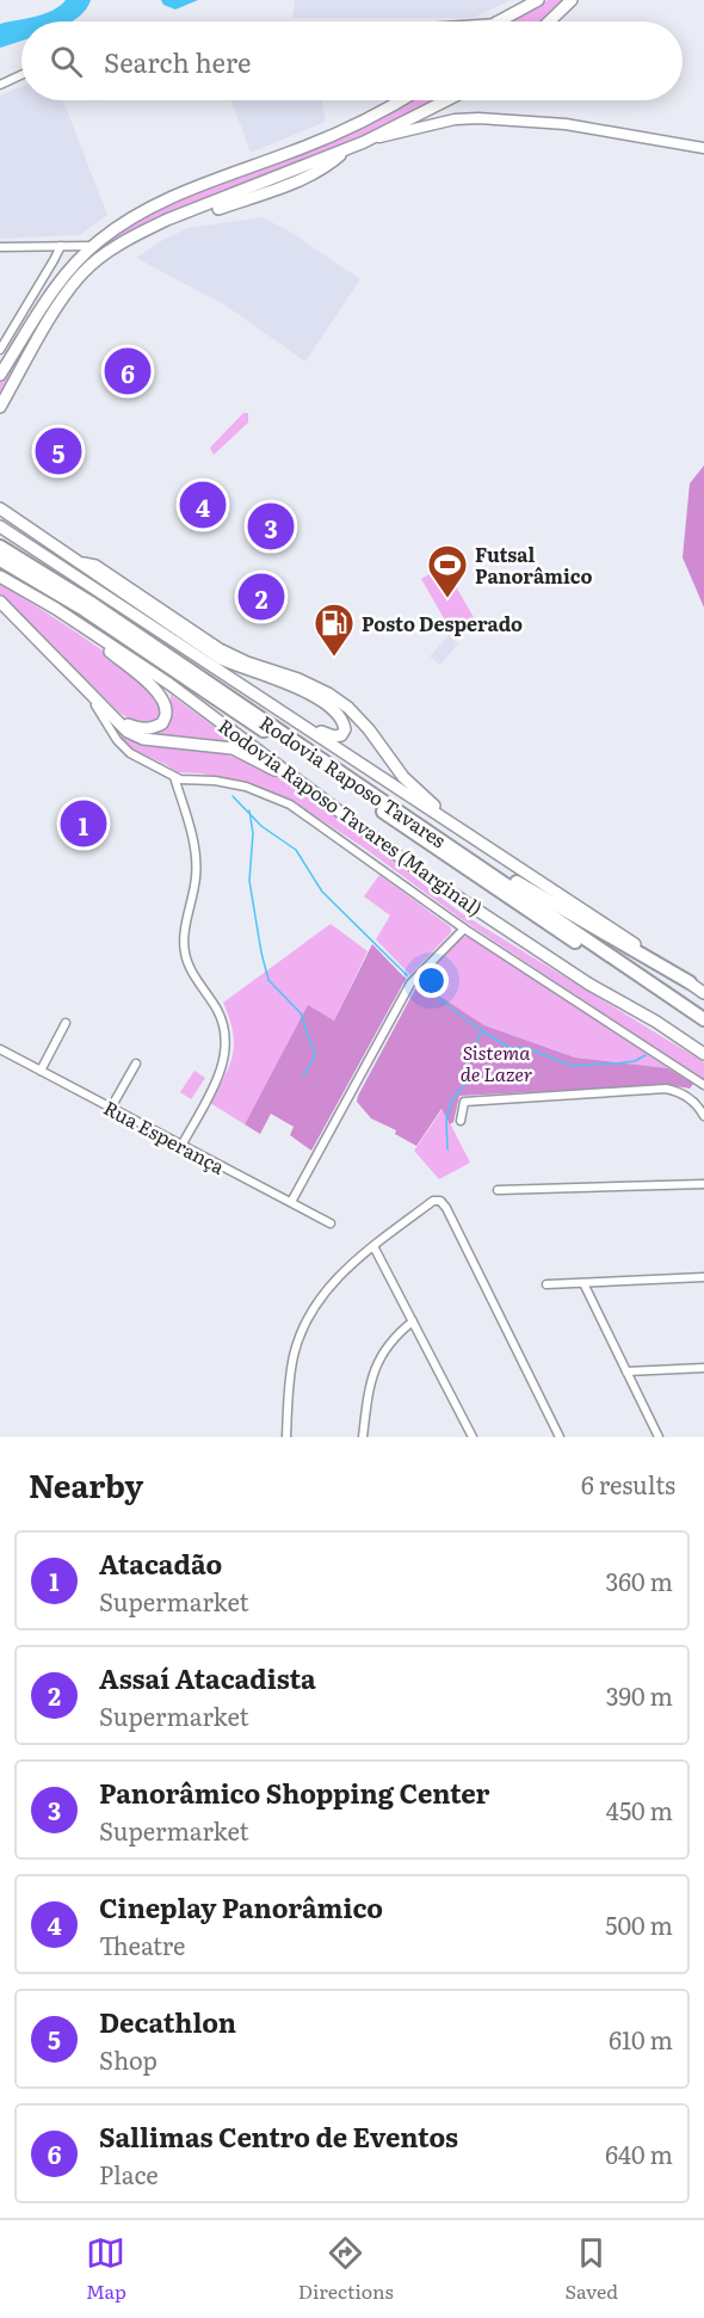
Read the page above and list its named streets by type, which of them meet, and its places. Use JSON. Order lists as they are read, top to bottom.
{
  "streets": {
    "highway": ["Rodovia Raposo Tavares", "Rodovia Raposo Tavares (Marginal)"],
    "street": ["Rua Esperança"]
  },
  "parks": ["Sistema de Lazer"],
  "places": {
    "sports": ["Futsal Panorâmico"],
    "fuel station": ["Posto Desperado"]
  },
  "page": {
    "search": "Search here",
    "pins": [
      "6",
      "5",
      "4",
      "3",
      "2",
      "1"
    ],
    "heading": ["Nearby", "6 results"],
    "list": [
      {
        "mark": "1",
        "name": "Atacadão",
        "note": "Supermarket",
        "value": "360 m"
      },
      {
        "mark": "2",
        "name": "Assaí Atacadista",
        "note": "Supermarket",
        "value": "390 m"
      },
      {
        "mark": "3",
        "name": "Panorâmico Shopping Center",
        "note": "Supermarket",
        "value": "450 m"
      },
      {
        "mark": "4",
        "name": "Cineplay Panorâmico",
        "note": "Theatre",
        "value": "500 m"
      },
      {
        "mark": "5",
        "name": "Decathlon",
        "note": "Shop",
        "value": "610 m"
      },
      {
        "mark": "6",
        "name": "Sallimas Centro de Eventos",
        "note": "Place",
        "value": "640 m"
      }
    ],
    "nav": ["Map", "Directions", "Saved"]
  }
}
